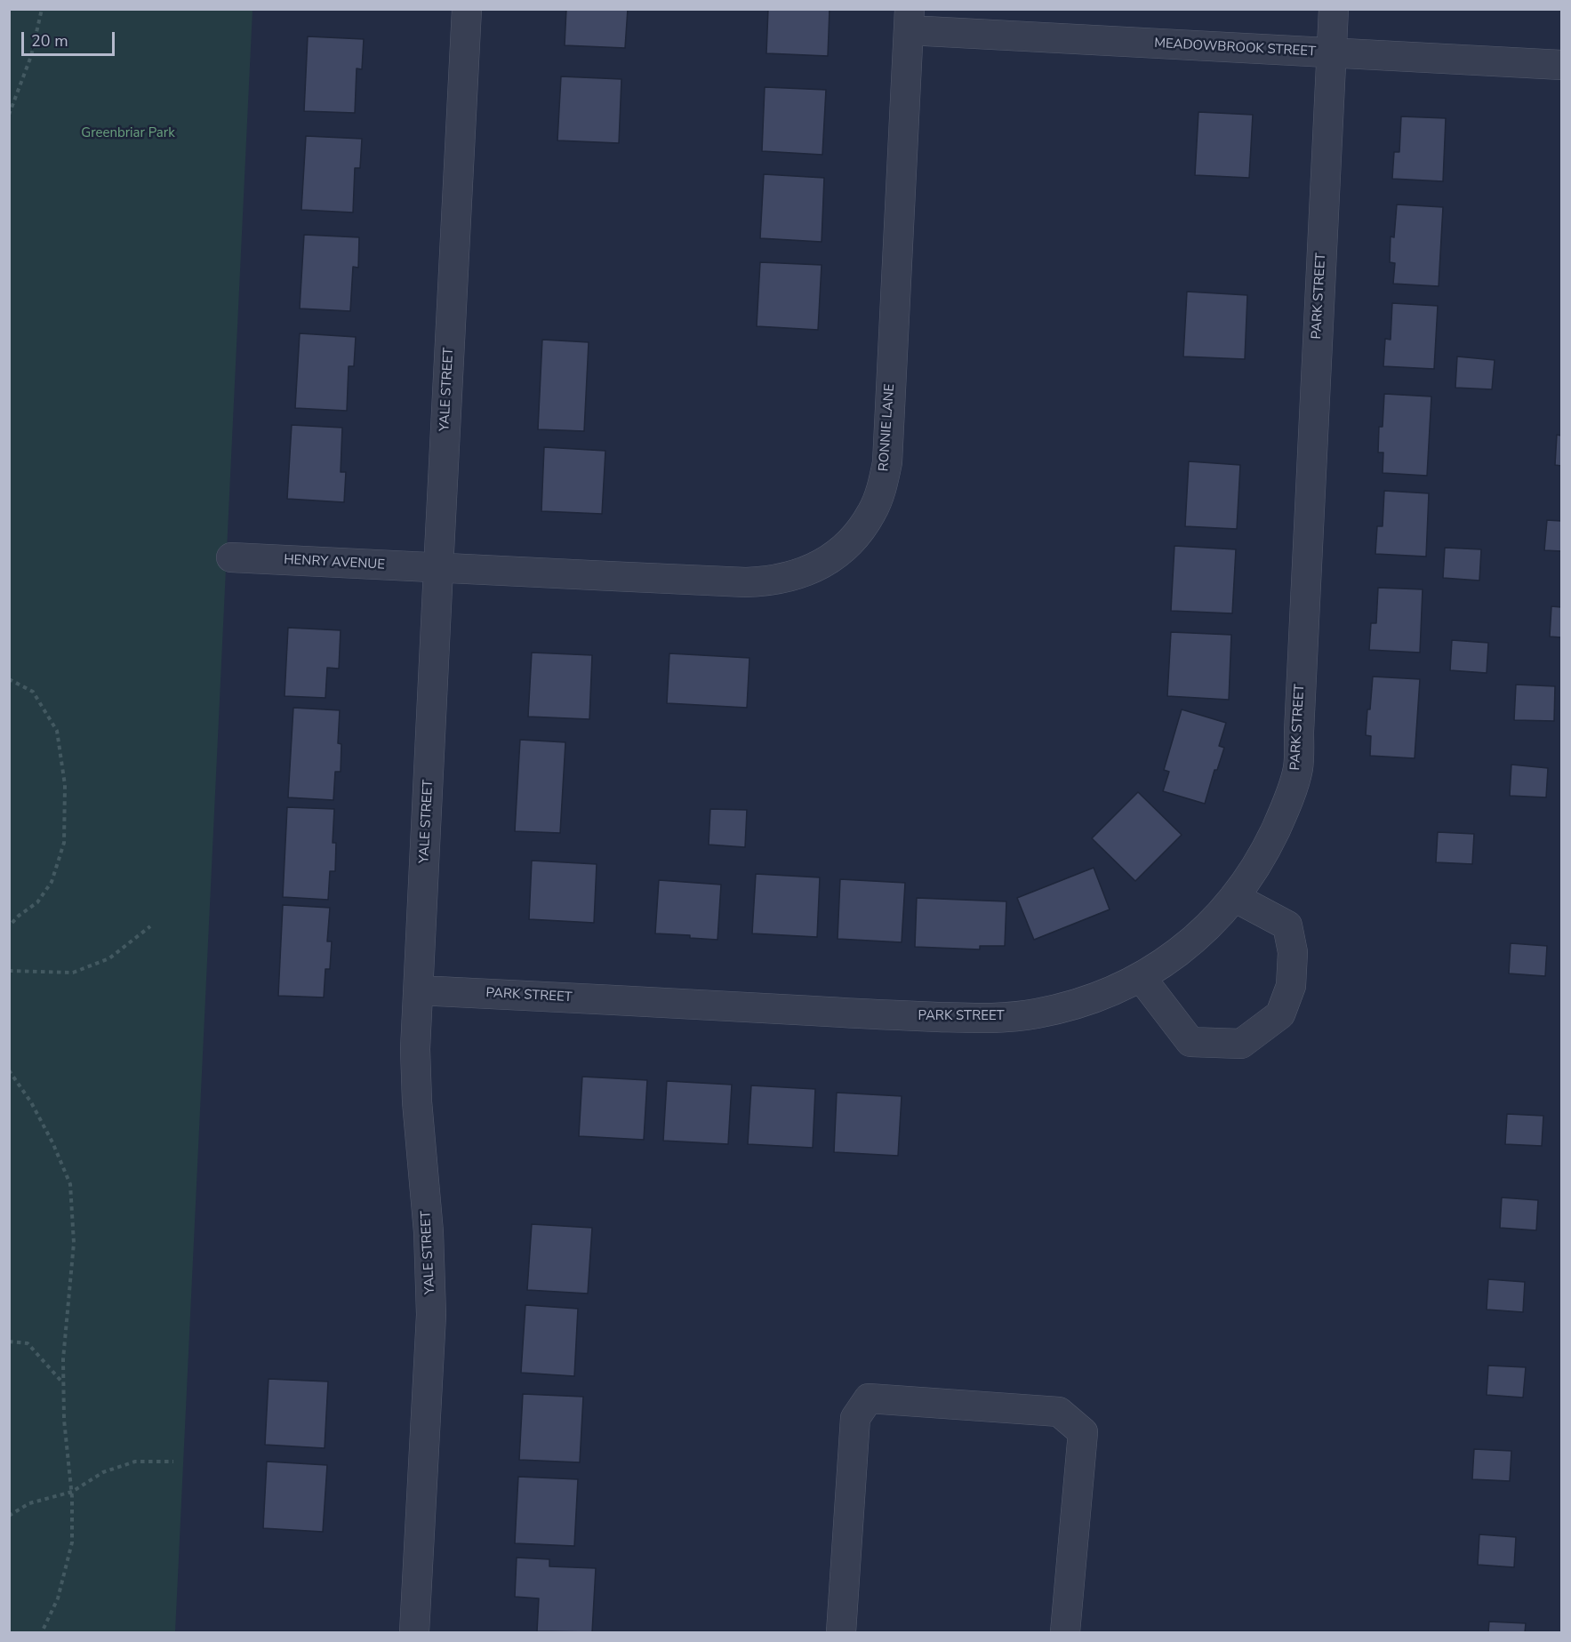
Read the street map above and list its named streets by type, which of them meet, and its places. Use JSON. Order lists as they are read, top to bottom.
{
  "streets": {
    "street": [
      "MEADOWBROOK STREET",
      "PARK STREET",
      "YALE STREET",
      "RONNIE LANE",
      "HENRY AVENUE"
    ]
  },
  "crossings": [
    ["MEADOWBROOK STREET", "PARK STREET"],
    ["MEADOWBROOK STREET", "RONNIE LANE"],
    ["PARK STREET", "YALE STREET"],
    ["YALE STREET", "RONNIE LANE"],
    ["YALE STREET", "HENRY AVENUE"],
    ["RONNIE LANE", "HENRY AVENUE"]
  ],
  "parks": ["Greenbriar Park"],
  "scale_bar": "20 m"
}
